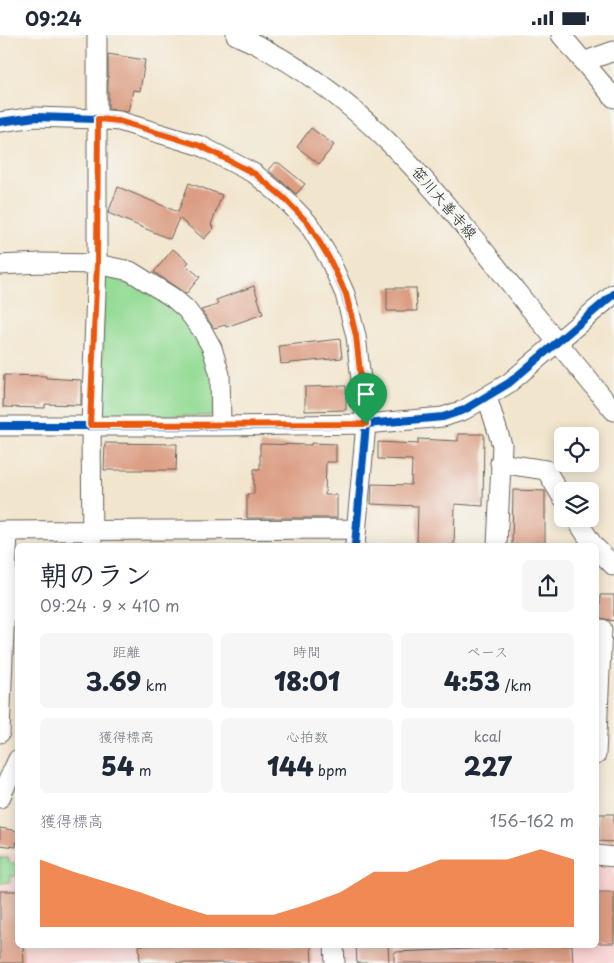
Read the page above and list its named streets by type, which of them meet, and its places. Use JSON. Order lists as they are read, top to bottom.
{
  "streets": {
    "street": ["笹川大善寺線"]
  },
  "page": {
    "status": "09:24",
    "heading": ["朝のラン", "09:24 · 9 × 410 m"],
    "stats": [
      ["距離", "3.69 km"],
      ["時間", "18:01"],
      ["ペース", "4:53 /km"],
      ["獲得標高", "54 m"],
      ["心拍数", "144 bpm"],
      ["kcal", "227"]
    ],
    "chart": ["獲得標高", "156–162 m"]
  }
}
